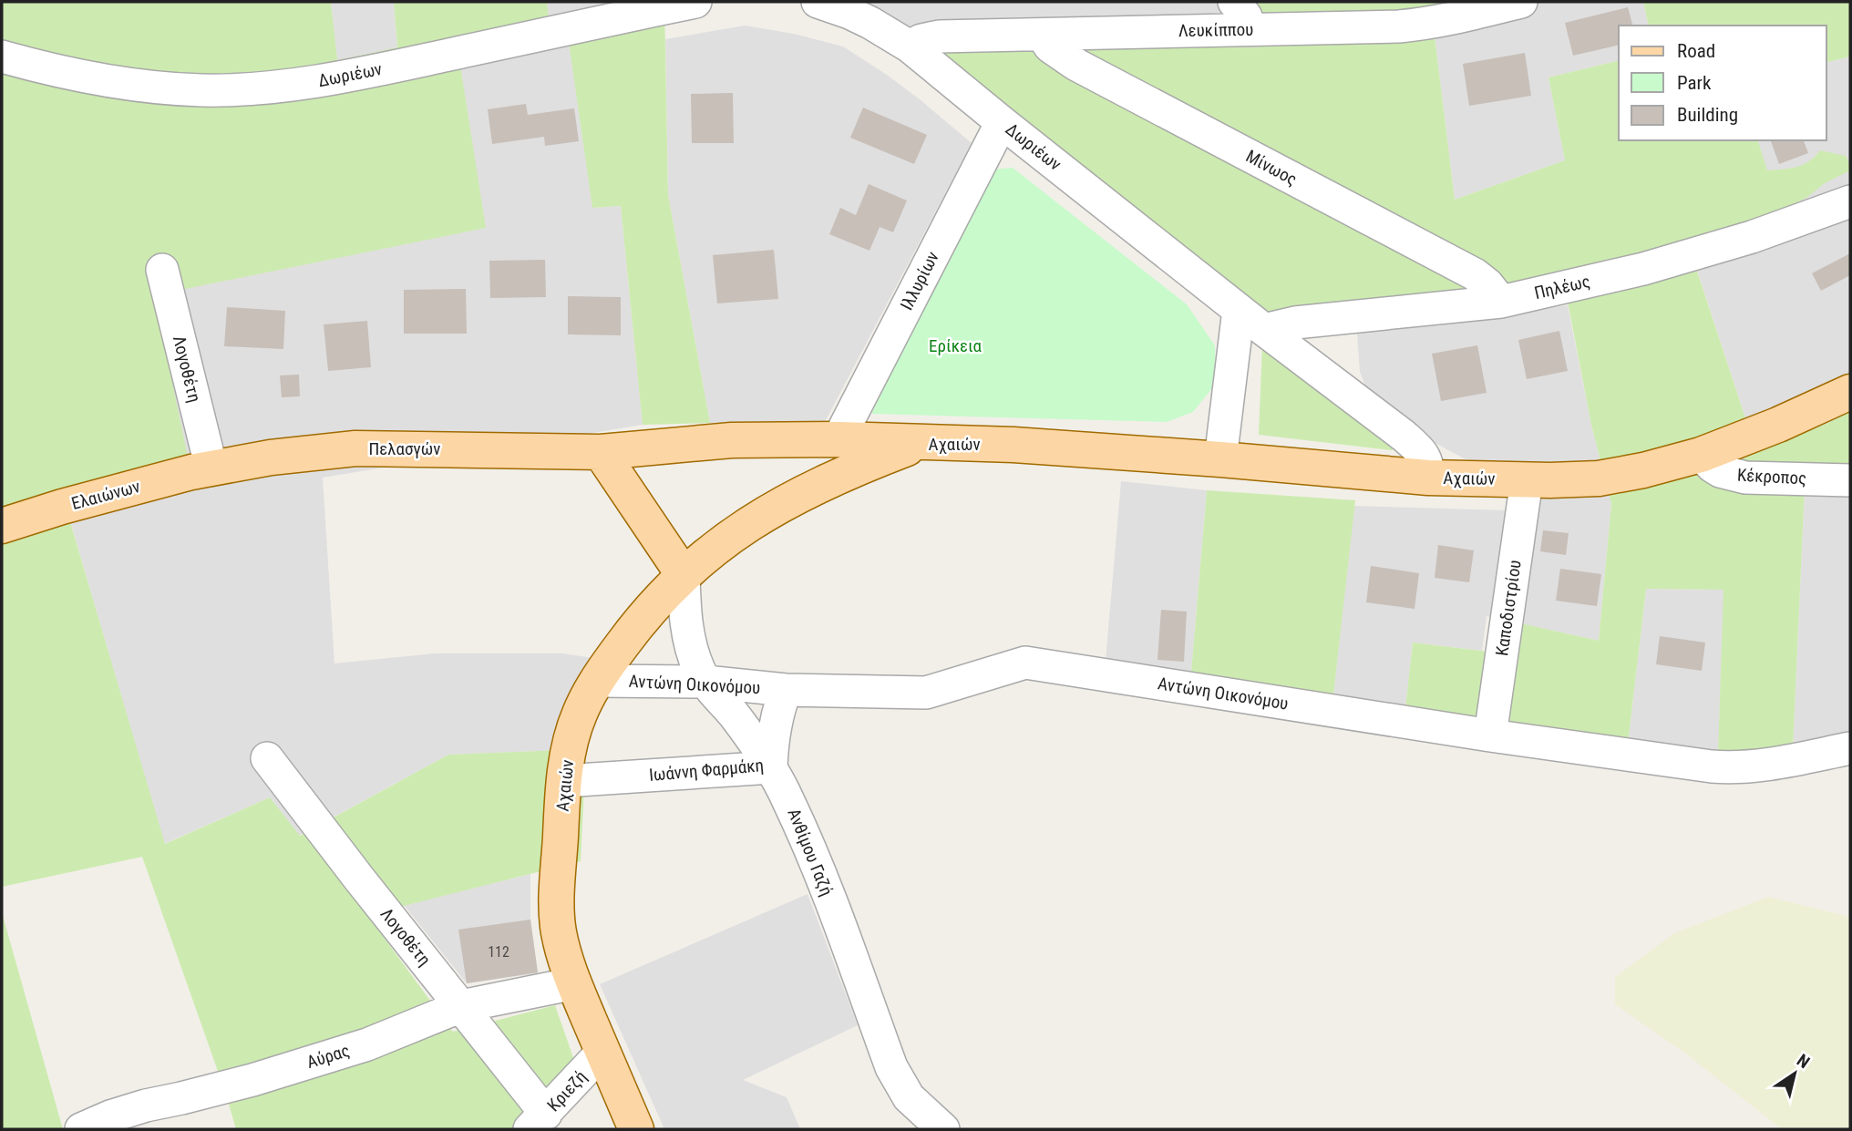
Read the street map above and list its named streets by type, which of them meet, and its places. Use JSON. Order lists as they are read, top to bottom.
{
  "streets": {
    "main road": ["Αχαιών", "Πελασγών", "Ελαιώνων"],
    "street": [
      "Λευκίππου",
      "Δωριέων",
      "Μίνωος",
      "Ιλλυρίων",
      "Πηλέως",
      "Λογοθέτη",
      "Κέκροπος",
      "Καποδιστρίου",
      "Αντώνη Οικονόμου",
      "Ιωάννη Φαρμάκη",
      "Ανθίμου Γαζή",
      "Αύρας",
      "Κριεζή"
    ]
  },
  "crossings": [
    ["Λευκίππου", "Δωριέων"],
    ["Λευκίππου", "Μίνωος"],
    ["Δωριέων", "Ιλλυρίων"],
    ["Δωριέων", "Πηλέως"],
    ["Δωριέων", "Αχαιών"],
    ["Μίνωος", "Πηλέως"],
    ["Ιλλυρίων", "Πελασγών"],
    ["Λογοθέτη", "Πελασγών"],
    ["Λογοθέτη", "Ελαιώνων"],
    ["Λογοθέτη", "Αύρας"],
    ["Λογοθέτη", "Κριεζή"],
    ["Αχαιών", "Πελασγών"],
    ["Αχαιών", "Κέκροπος"],
    ["Αχαιών", "Καποδιστρίου"],
    ["Αχαιών", "Αντώνη Οικονόμου"],
    ["Αχαιών", "Ιωάννη Φαρμάκη"],
    ["Αχαιών", "Ανθίμου Γαζή"],
    ["Αχαιών", "Αύρας"],
    ["Αχαιών", "Κριεζή"],
    ["Πελασγών", "Ελαιώνων"],
    ["Καποδιστρίου", "Αντώνη Οικονόμου"],
    ["Αντώνη Οικονόμου", "Ιωάννη Φαρμάκη"],
    ["Αντώνη Οικονόμου", "Ανθίμου Γαζή"],
    ["Ιωάννη Φαρμάκη", "Ανθίμου Γαζή"]
  ],
  "parks": ["Ερίκεια"],
  "house_numbers": ["112"],
  "legend": ["Road", "Park", "Building"],
  "north": "top right"
}
